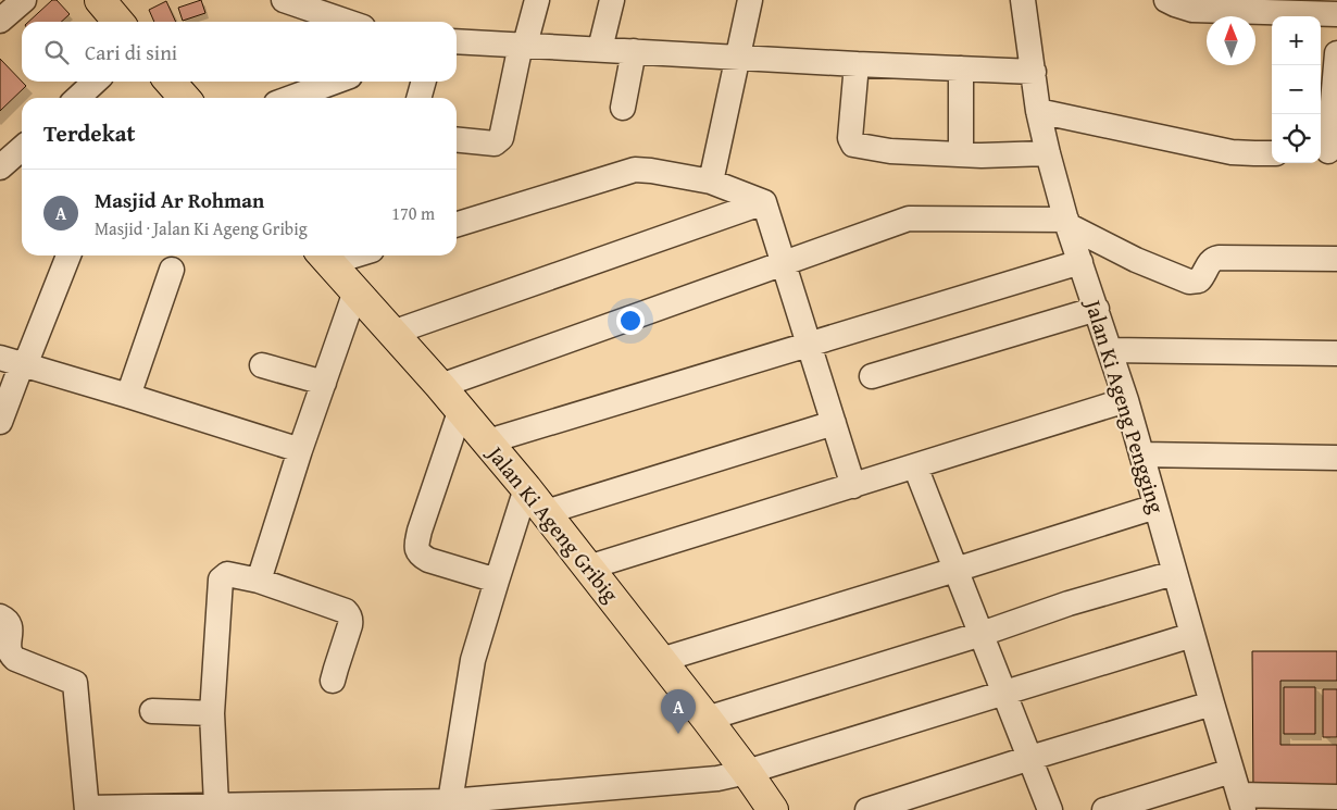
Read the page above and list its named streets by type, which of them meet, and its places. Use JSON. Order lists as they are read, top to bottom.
{
  "streets": {
    "main road": ["Jalan Ki Ageng Gribig"],
    "street": ["Jalan Ki Ageng Pengging"]
  },
  "north": "top",
  "page": {
    "map_buttons": ["+", "−"],
    "search": "Cari di sini",
    "heading": "Terdekat",
    "list": [
      {
        "mark": "A",
        "name": "Masjid Ar Rohman",
        "note": "Masjid · Jalan Ki Ageng Gribig",
        "value": "170 m"
      }
    ],
    "pins": "A"
  }
}
